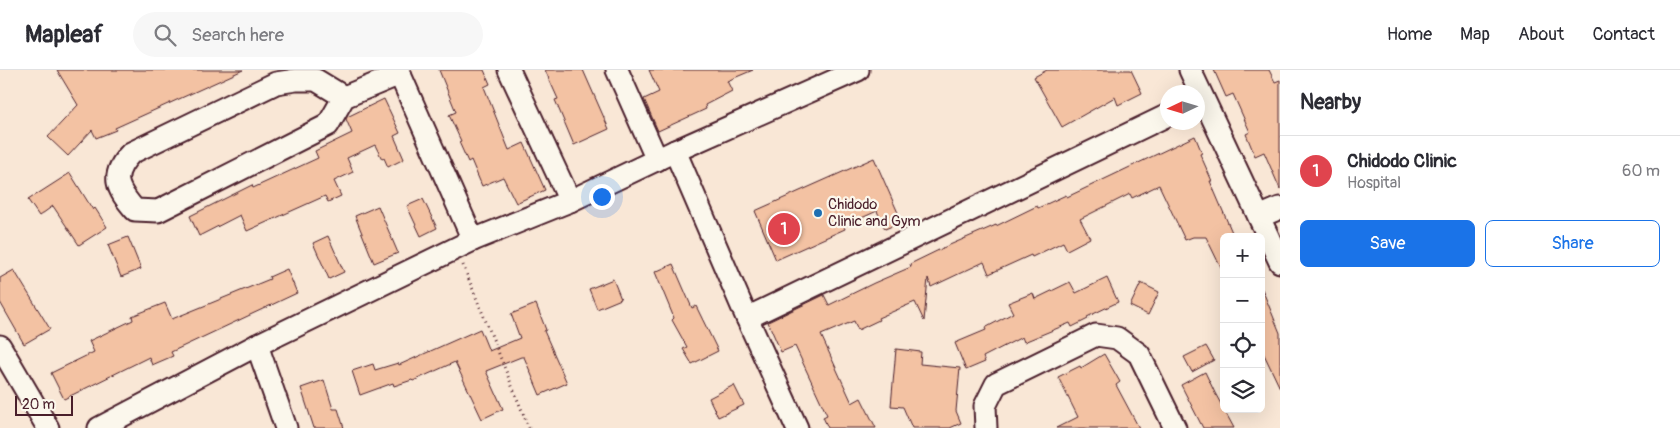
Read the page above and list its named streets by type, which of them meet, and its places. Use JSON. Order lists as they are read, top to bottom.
{
  "places": ["Chidodo Clinic and Gym"],
  "scale_bar": "20 m",
  "north": "left",
  "page": {
    "header": "Mapleaf",
    "search": "Search here",
    "nav": [
      "Home",
      "Map",
      "About",
      "Contact"
    ],
    "heading": "Nearby",
    "list": [
      {
        "mark": "1",
        "name": "Chidodo Clinic",
        "note": "Hospital",
        "value": "60 m"
      }
    ],
    "buttons": ["Save", "Share"],
    "pins": "1",
    "map_buttons": ["+", "−"],
    "scale": "20 m"
  }
}
